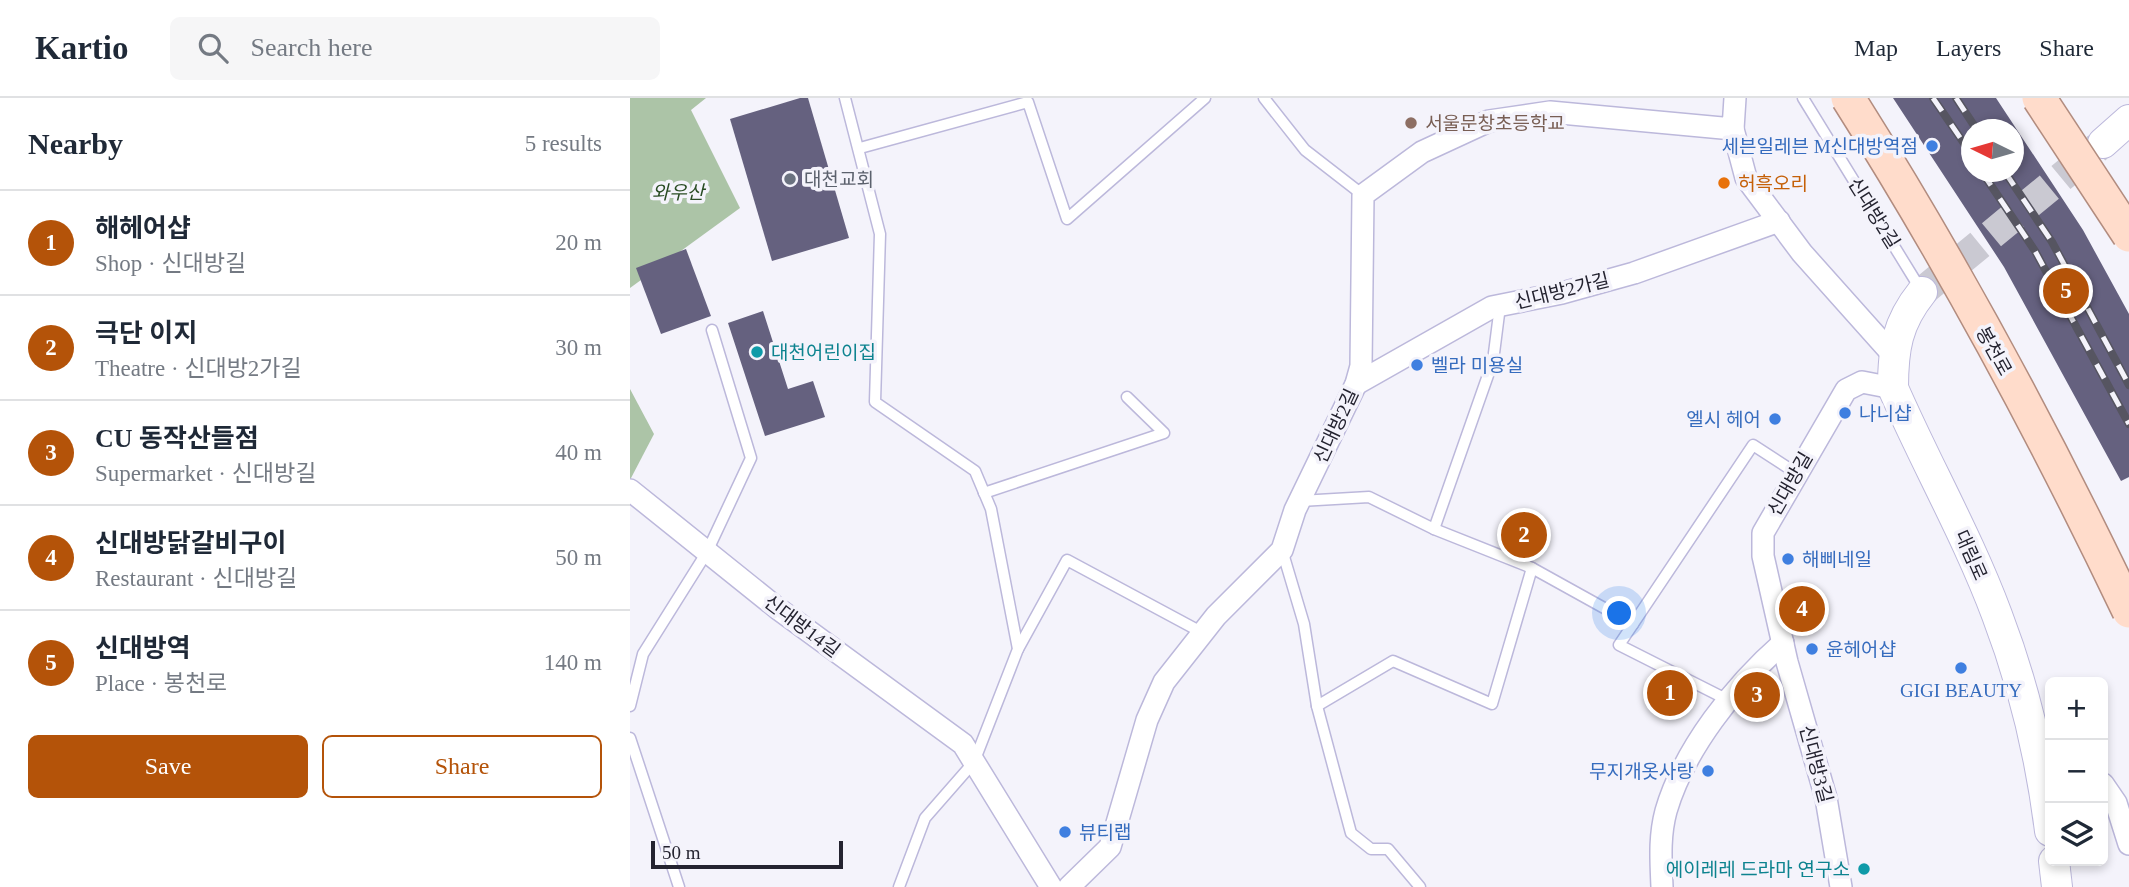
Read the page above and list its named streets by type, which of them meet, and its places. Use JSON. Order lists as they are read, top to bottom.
{
  "streets": {
    "main road": ["봉천로", "대림로"],
    "street": [
      "신대방2길",
      "신대방2가길",
      "신대방길",
      "신대방14길",
      "신대방3길"
    ]
  },
  "crossings": [
    ["신대방2길", "신대방2가길"],
    ["신대방2길", "대림로"],
    ["신대방길", "대림로"],
    ["신대방길", "신대방3길"]
  ],
  "parks": ["와우산"],
  "places": [
    "서울문창초등학교",
    "세븐일레븐 M신대방역점",
    "대천교회",
    "허흑오리",
    "대천어린이집",
    "벨라 미용실",
    "나니샵",
    "엘시 헤어",
    "해삐네일",
    "윤헤어샵",
    "GIGI BEAUTY",
    "무지개옷사랑",
    "뷰티랩",
    "에이레레 드라마 연구소"
  ],
  "scale_bar": "50 m",
  "north": "left",
  "page": {
    "header": "Kartio",
    "search": "Search here",
    "nav": ["Map", "Layers", "Share"],
    "heading": ["Nearby", "5 results"],
    "list": [
      {
        "mark": "1",
        "name": "해헤어샵",
        "note": "Shop · 신대방길",
        "value": "20 m"
      },
      {
        "mark": "2",
        "name": "극단 이지",
        "note": "Theatre · 신대방2가길",
        "value": "30 m"
      },
      {
        "mark": "3",
        "name": "CU 동작산들점",
        "note": "Supermarket · 신대방길",
        "value": "40 m"
      },
      {
        "mark": "4",
        "name": "신대방닭갈비구이",
        "note": "Restaurant · 신대방길",
        "value": "50 m"
      },
      {
        "mark": "5",
        "name": "신대방역",
        "note": "Place · 봉천로",
        "value": "140 m"
      }
    ],
    "pins": [
      "5",
      "2",
      "4",
      "1",
      "3"
    ],
    "map_buttons": ["+", "−"],
    "buttons": ["Save", "Share"],
    "scale": "50 m"
  }
}
